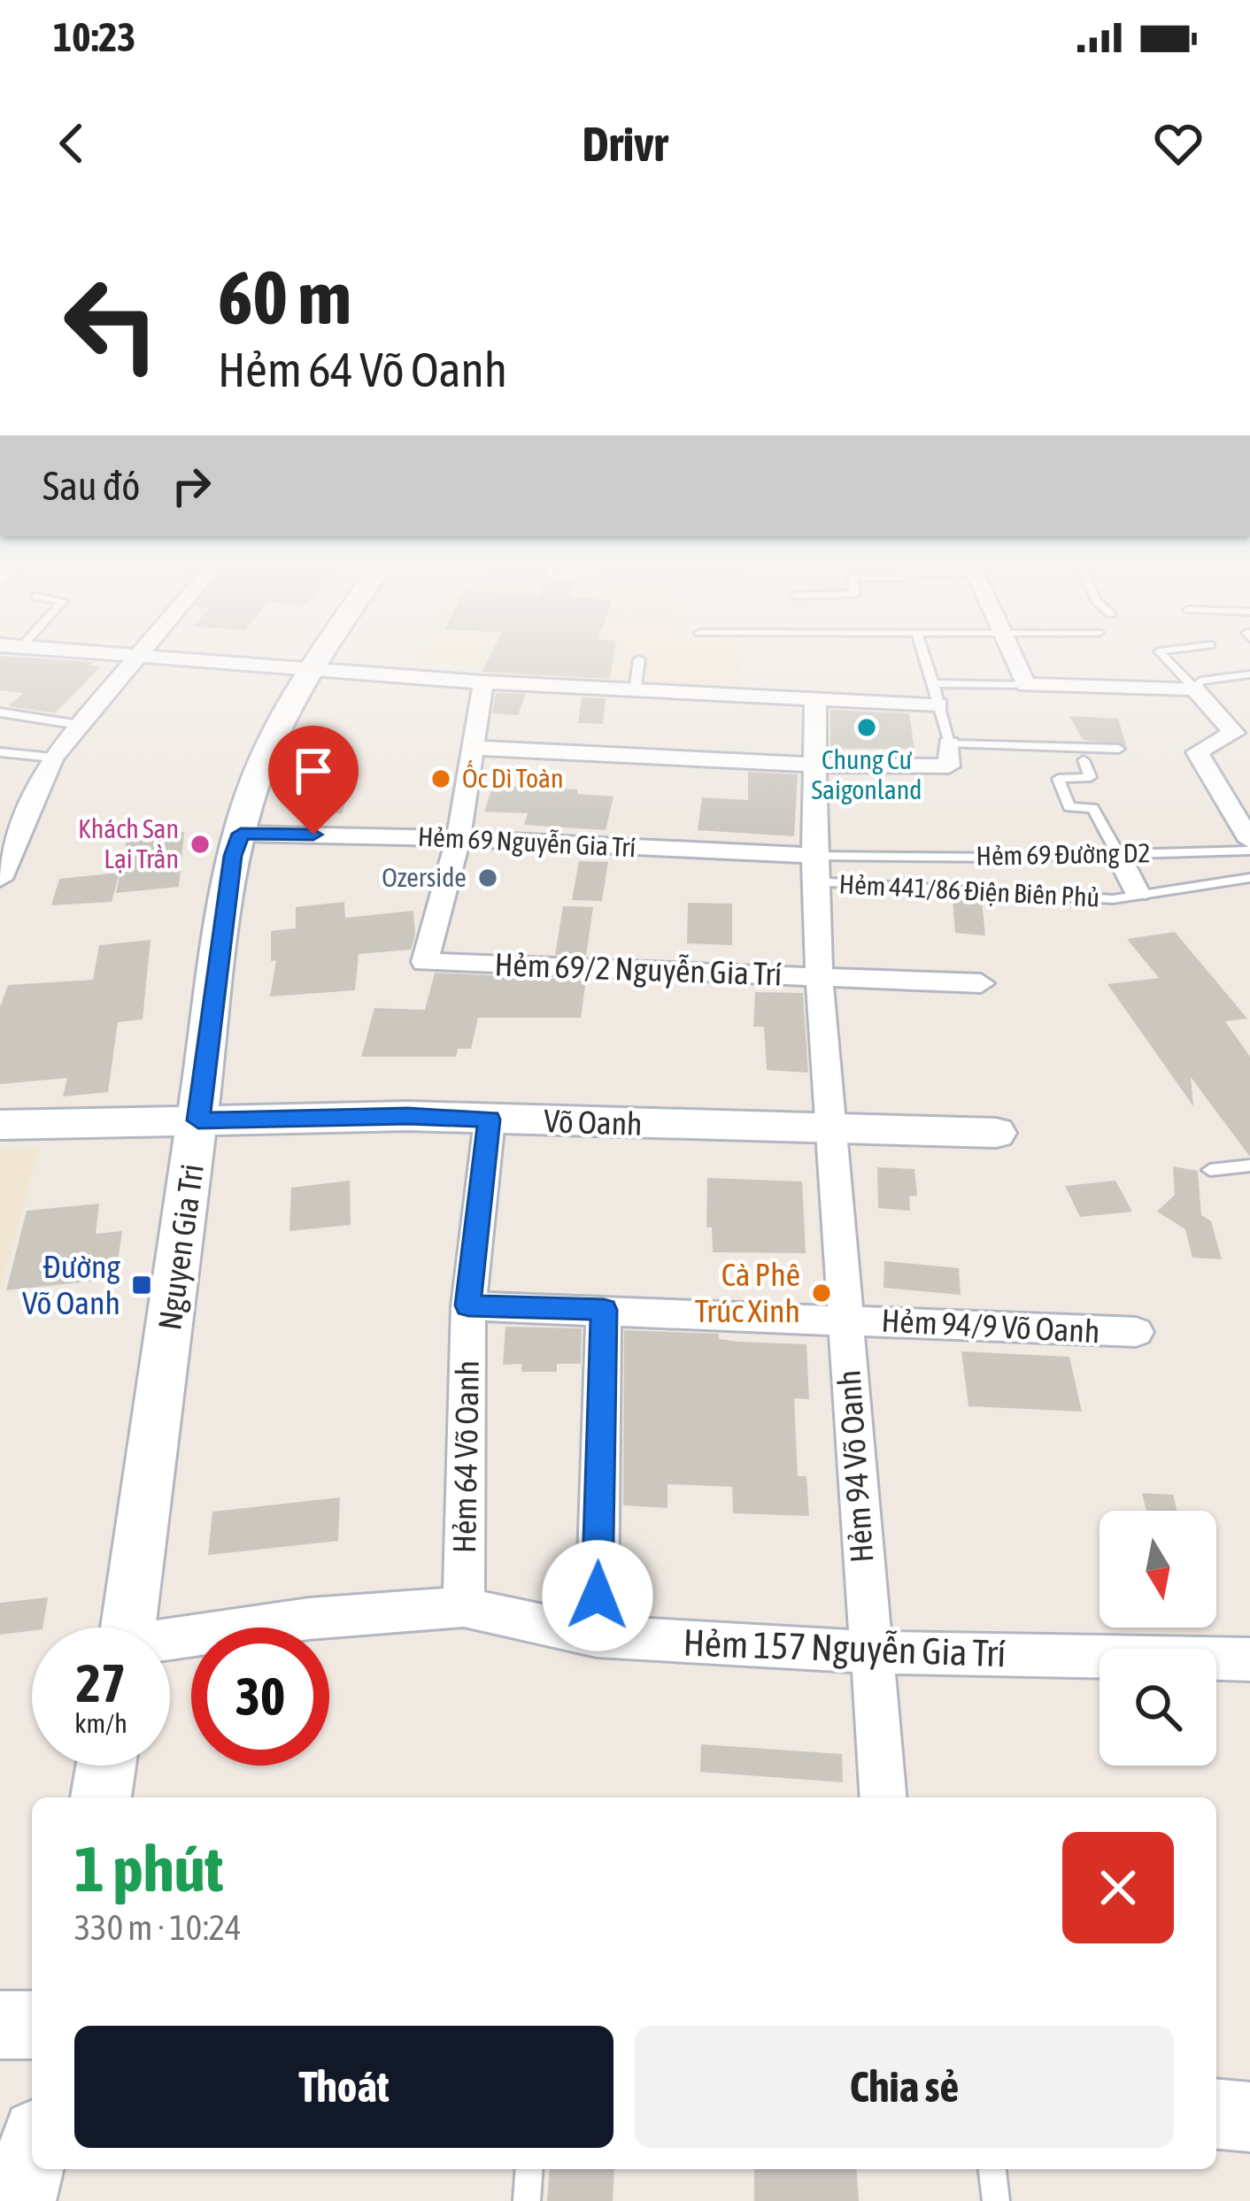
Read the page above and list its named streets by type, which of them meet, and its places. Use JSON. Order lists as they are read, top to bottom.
{
  "streets": {
    "street": [
      "Hẻm 69 Nguyễn Gia Trí",
      "Hẻm 69/2 Nguyễn Gia Trí",
      "Võ Oanh",
      "Nguyen Gia Tri",
      "Hẻm 94/9 Võ Oanh",
      "Hẻm 64 Võ Oanh",
      "Hẻm 94 Võ Oanh",
      "Hẻm 157 Nguyễn Gia Trí"
    ],
    "lane": ["Hẻm 69 Đường D2", "Hẻm 441/86 Điện Biên Phủ"]
  },
  "crossings": [
    ["Hẻm 69 Nguyễn Gia Trí", "Hẻm 69 Đường D2"],
    ["Hẻm 69 Nguyễn Gia Trí", "Hẻm 441/86 Điện Biên Phủ"],
    ["Hẻm 69 Nguyễn Gia Trí", "Hẻm 69/2 Nguyễn Gia Trí"],
    ["Hẻm 69 Nguyễn Gia Trí", "Nguyen Gia Tri"],
    ["Hẻm 69 Nguyễn Gia Trí", "Hẻm 94 Võ Oanh"],
    ["Hẻm 69 Đường D2", "Hẻm 441/86 Điện Biên Phủ"],
    ["Hẻm 69 Đường D2", "Hẻm 94 Võ Oanh"],
    ["Hẻm 441/86 Điện Biên Phủ", "Hẻm 94 Võ Oanh"],
    ["Hẻm 69/2 Nguyễn Gia Trí", "Hẻm 94 Võ Oanh"],
    ["Võ Oanh", "Nguyen Gia Tri"],
    ["Võ Oanh", "Hẻm 64 Võ Oanh"],
    ["Võ Oanh", "Hẻm 94 Võ Oanh"],
    ["Hẻm 94/9 Võ Oanh", "Hẻm 94 Võ Oanh"],
    ["Hẻm 64 Võ Oanh", "Hẻm 157 Nguyễn Gia Trí"],
    ["Hẻm 94 Võ Oanh", "Hẻm 157 Nguyễn Gia Trí"]
  ],
  "places": {
    "other": [
      "Chung Cư Saigonland",
      "Ốc Dì Toàn",
      "Khách Sạn Lại Trần",
      "Ozerside",
      "Cà Phê Trúc Xinh"
    ],
    "transit": ["Đường Võ Oanh"]
  },
  "north": "bottom",
  "page": {
    "status": "10:23",
    "header": "Drivr",
    "turn": ["60 m", "Hẻm 64 Võ Oanh"],
    "then": "Sau đó",
    "speed": "27 km/h",
    "limit": "30",
    "heading": ["1 phút", "330 m · 10:24"],
    "buttons": ["Thoát", "Chia sẻ"]
  }
}
